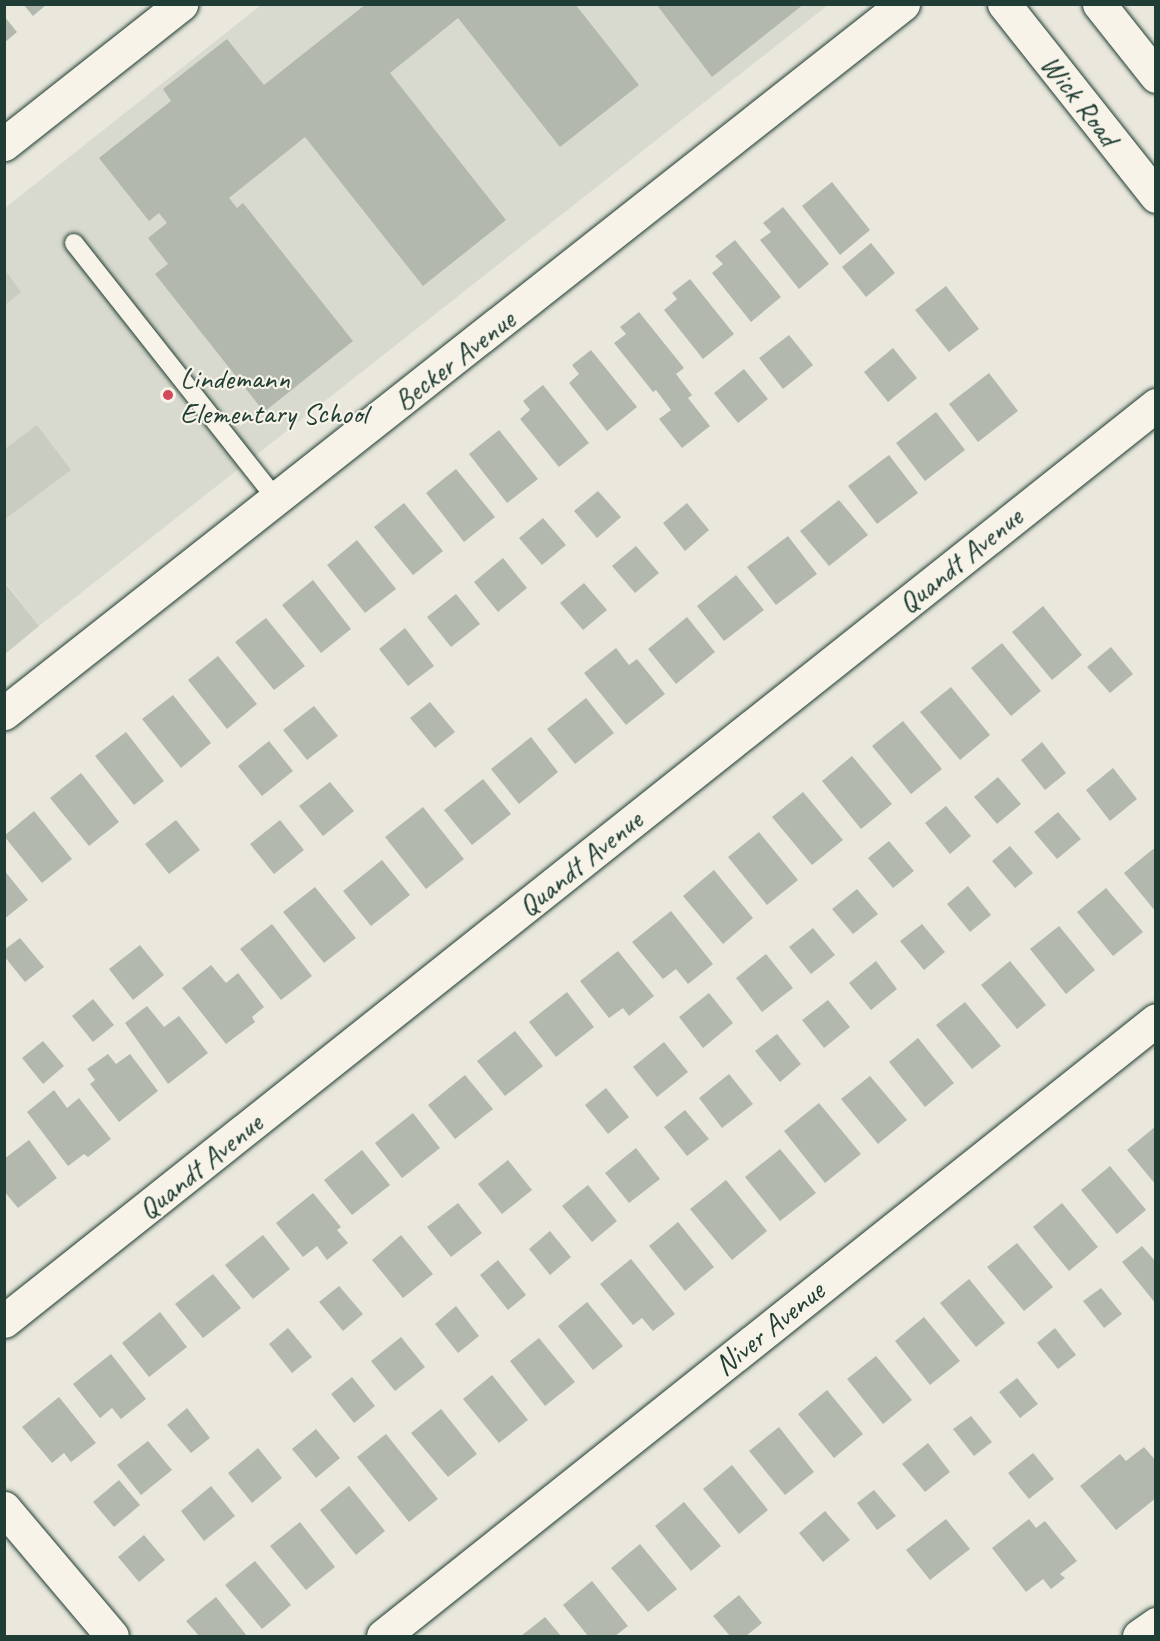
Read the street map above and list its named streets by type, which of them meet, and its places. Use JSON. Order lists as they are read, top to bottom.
{
  "streets": {
    "street": [
      "Wick Road",
      "Becker Avenue",
      "Quandt Avenue",
      "Niver Avenue"
    ]
  },
  "places": ["Lindemann Elementary School"]
}
